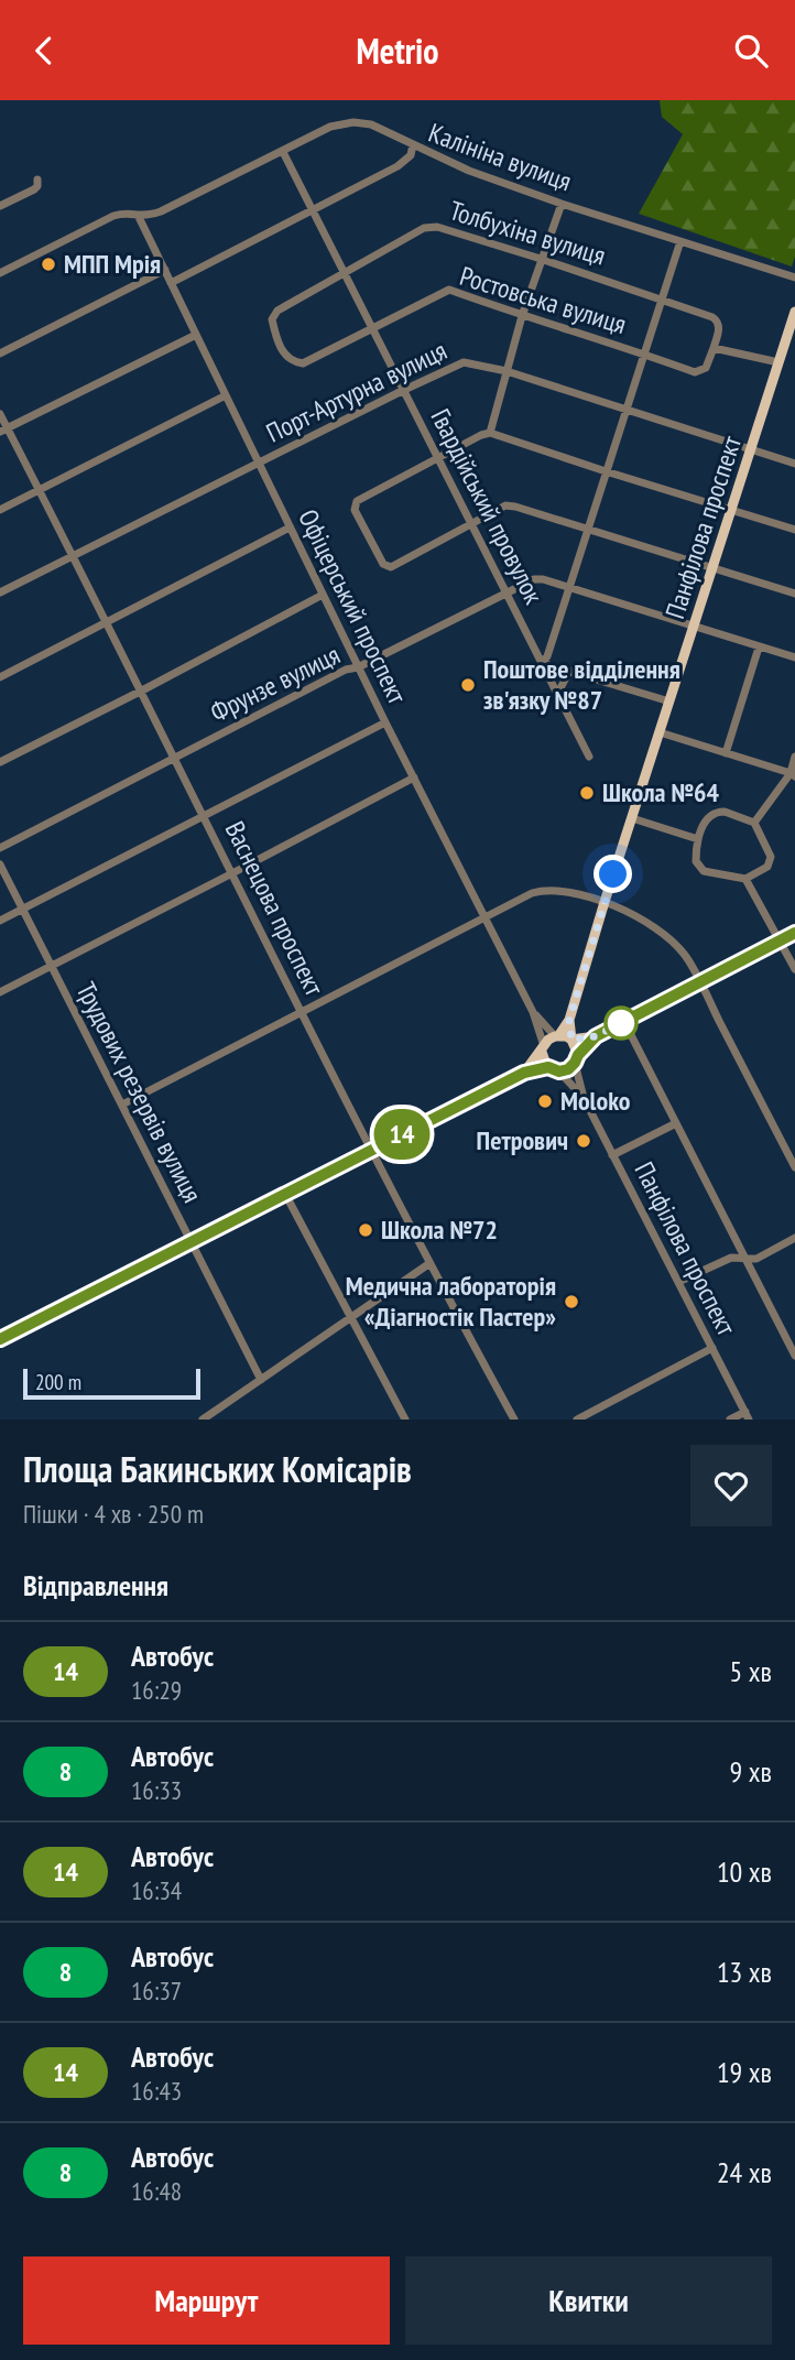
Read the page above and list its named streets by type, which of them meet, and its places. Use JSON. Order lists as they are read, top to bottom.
{
  "streets": {
    "main road": ["Панфілова проспект"],
    "street": [
      "Калініна вулиця",
      "Толбухіна вулиця",
      "Ростовська вулиця",
      "Порт-Артурна вулиця",
      "Гвардійський провулок",
      "Офіцерський проспект",
      "Фрунзе вулиця",
      "Васнецова проспект",
      "Трудових резервів вулиця"
    ]
  },
  "crossings": [
    ["Калініна вулиця", "Гвардійський провулок"],
    ["Калініна вулиця", "Офіцерський проспект"],
    ["Толбухіна вулиця", "Ростовська вулиця"],
    ["Толбухіна вулиця", "Гвардійський провулок"],
    ["Ростовська вулиця", "Гвардійський провулок"],
    ["Порт-Артурна вулиця", "Гвардійський провулок"],
    ["Порт-Артурна вулиця", "Панфілова проспект"],
    ["Порт-Артурна вулиця", "Офіцерський проспект"],
    ["Порт-Артурна вулиця", "Васнецова проспект"],
    ["Гвардійський провулок", "Фрунзе вулиця"],
    ["Панфілова проспект", "Фрунзе вулиця"],
    ["Офіцерський проспект", "Фрунзе вулиця"],
    ["Фрунзе вулиця", "Васнецова проспект"]
  ],
  "places": [
    "МПП Мрія",
    "Поштове відділення зв'язку №87",
    "Школа №64",
    "Moloko",
    "Петрович",
    "Школа №72",
    "Медична лабораторія «Діагностік Пастер»"
  ],
  "lines": ["bus line 14"],
  "scale_bar": "200 m",
  "page": {
    "header": "Metrio",
    "on_map": "14",
    "scale": "200 m",
    "heading": [
      ["Площа Бакинських Комісарів", "Пішки · 4 хв · 250 m"],
      "Відправлення"
    ],
    "list": [
      {
        "mark": "14",
        "name": "Автобус",
        "note": "16:29",
        "value": "5 хв"
      },
      {
        "mark": "8",
        "name": "Автобус",
        "note": "16:33",
        "value": "9 хв"
      },
      {
        "mark": "14",
        "name": "Автобус",
        "note": "16:34",
        "value": "10 хв"
      },
      {
        "mark": "8",
        "name": "Автобус",
        "note": "16:37",
        "value": "13 хв"
      },
      {
        "mark": "14",
        "name": "Автобус",
        "note": "16:43",
        "value": "19 хв"
      },
      {
        "mark": "8",
        "name": "Автобус",
        "note": "16:48",
        "value": "24 хв"
      }
    ],
    "buttons": ["Маршрут", "Квитки"]
  }
}
